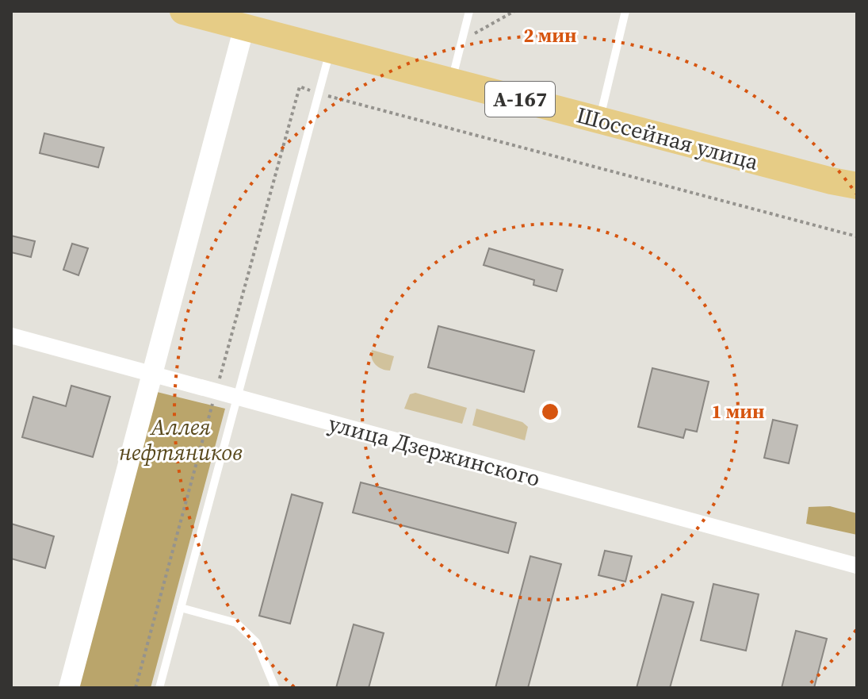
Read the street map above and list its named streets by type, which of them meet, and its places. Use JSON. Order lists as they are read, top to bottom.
{
  "streets": {
    "highway": ["А-167", "Шоссейная улица"],
    "street": ["улица Дзержинского"]
  },
  "parks": ["Аллея нефтяников"],
  "rings": ["2 мин", "1 мин"]
}
